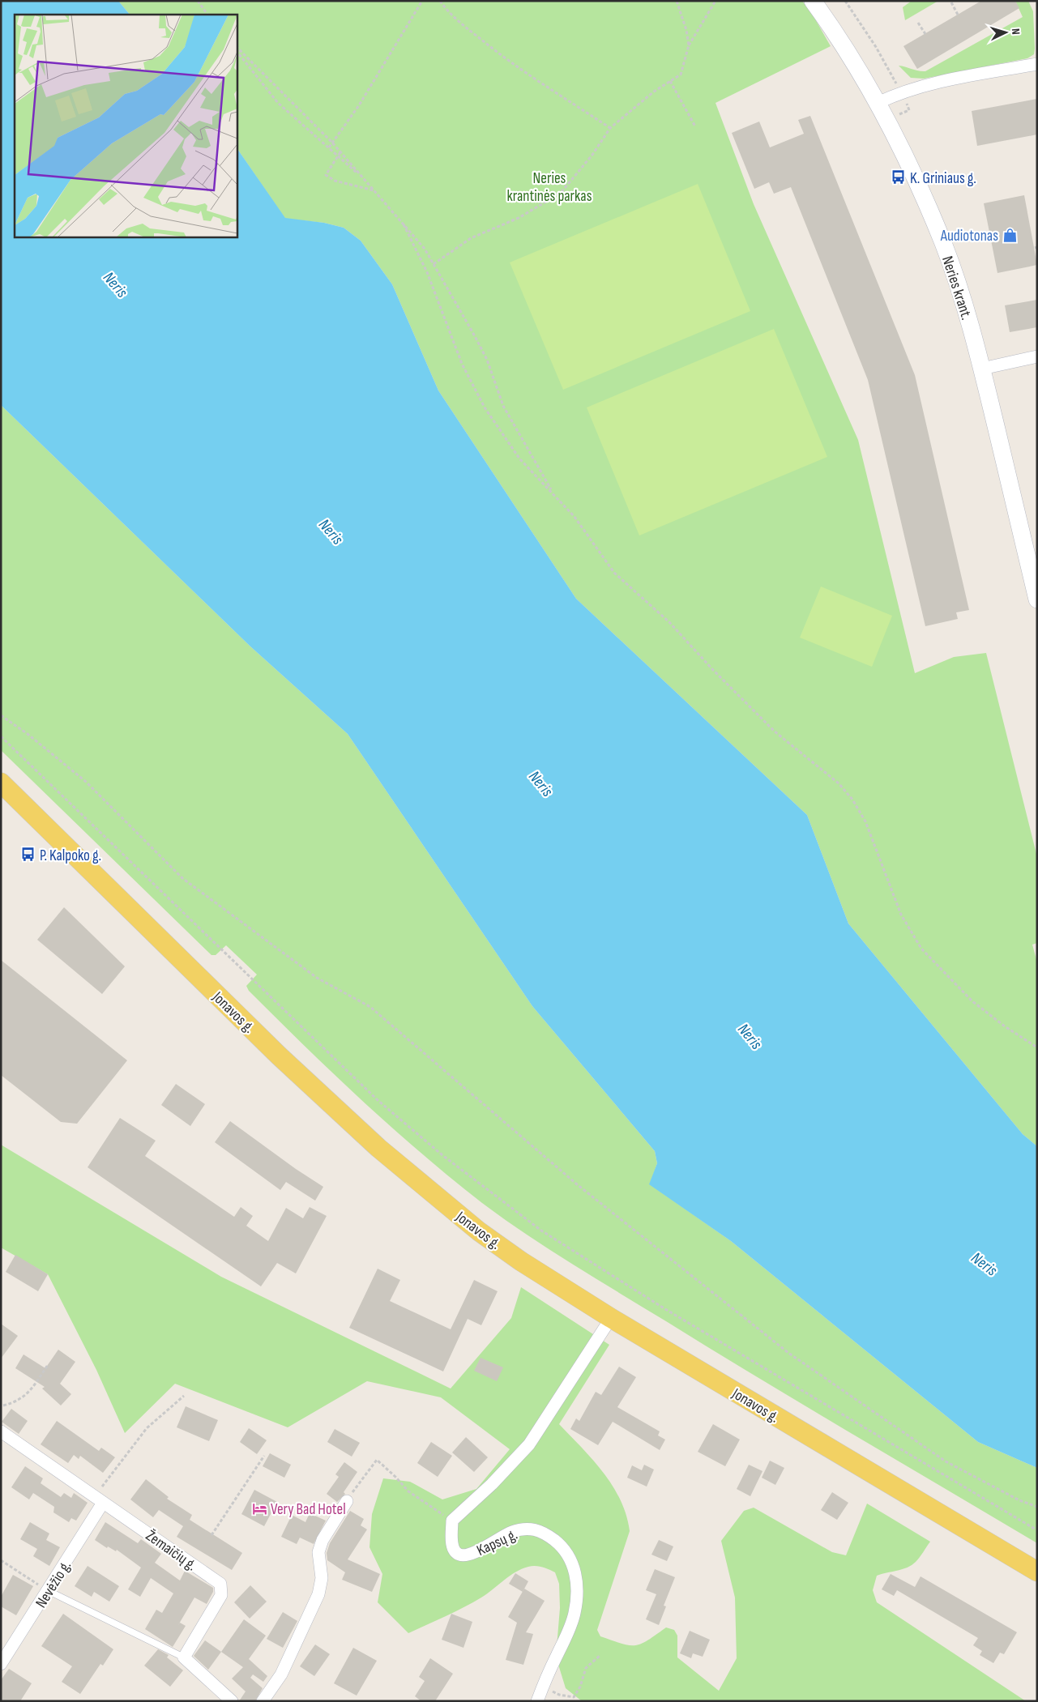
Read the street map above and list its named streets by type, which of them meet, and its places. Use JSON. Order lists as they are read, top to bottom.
{
  "streets": {
    "main road": ["Neries krant.", "Jonavos g."],
    "street": ["Kapsų g.", "Žemaičių g.", "Nevėžio g."]
  },
  "crossings": [
    ["Žemaičių g.", "Nevėžio g."]
  ],
  "water": ["Neris"],
  "parks": ["Neries krantinės parkas"],
  "places": {
    "bus stop": ["K. Griniaus g.", "P. Kalpoko g."],
    "shop": ["Audiotonas"],
    "hotel": ["Very Bad Hotel"]
  },
  "north": "right"
}
